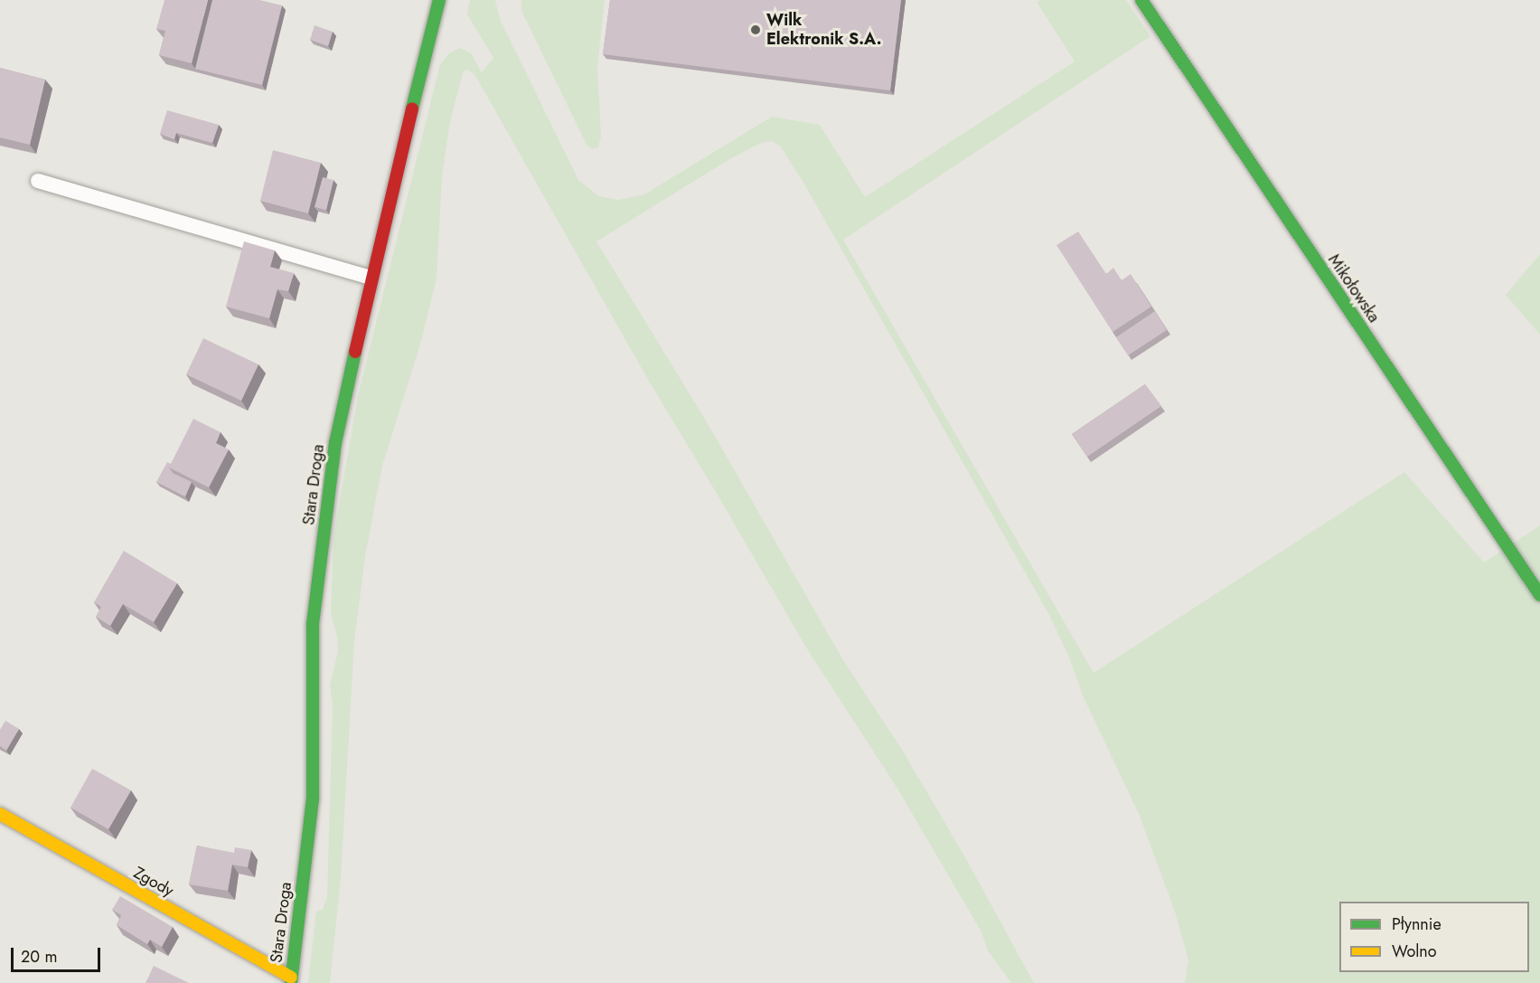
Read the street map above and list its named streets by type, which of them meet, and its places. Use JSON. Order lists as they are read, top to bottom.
{
  "streets": {
    "street": ["Mikołowska", "Stara Droga", "Zgody"]
  },
  "crossings": [
    ["Stara Droga", "Zgody"]
  ],
  "places": ["Wilk Elektronik S.A."],
  "legend": ["Płynnie", "Wolno"],
  "scale_bar": "20 m"
}
